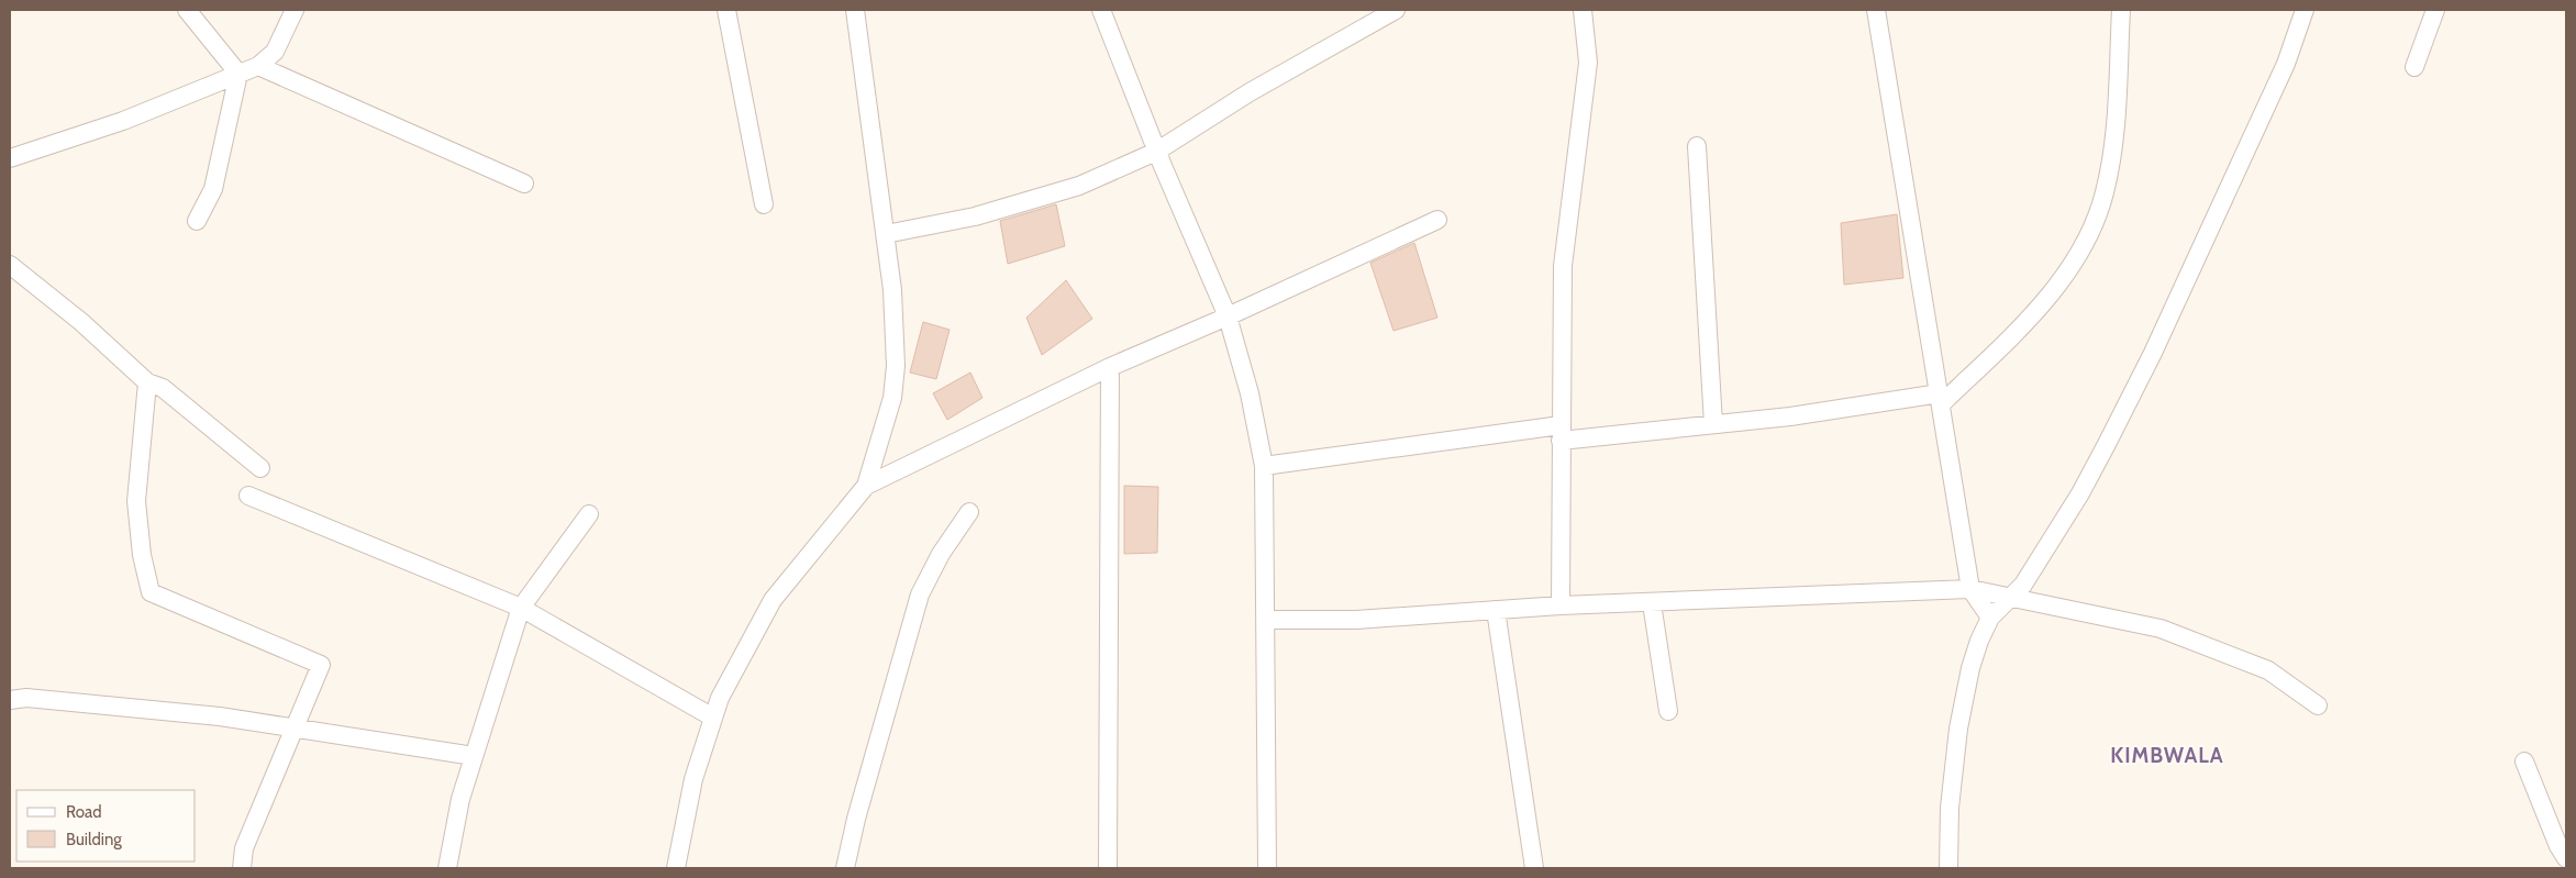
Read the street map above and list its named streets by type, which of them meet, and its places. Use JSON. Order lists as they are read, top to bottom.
{
  "districts": ["KIMBWALA"],
  "legend": ["Road", "Building"]
}
